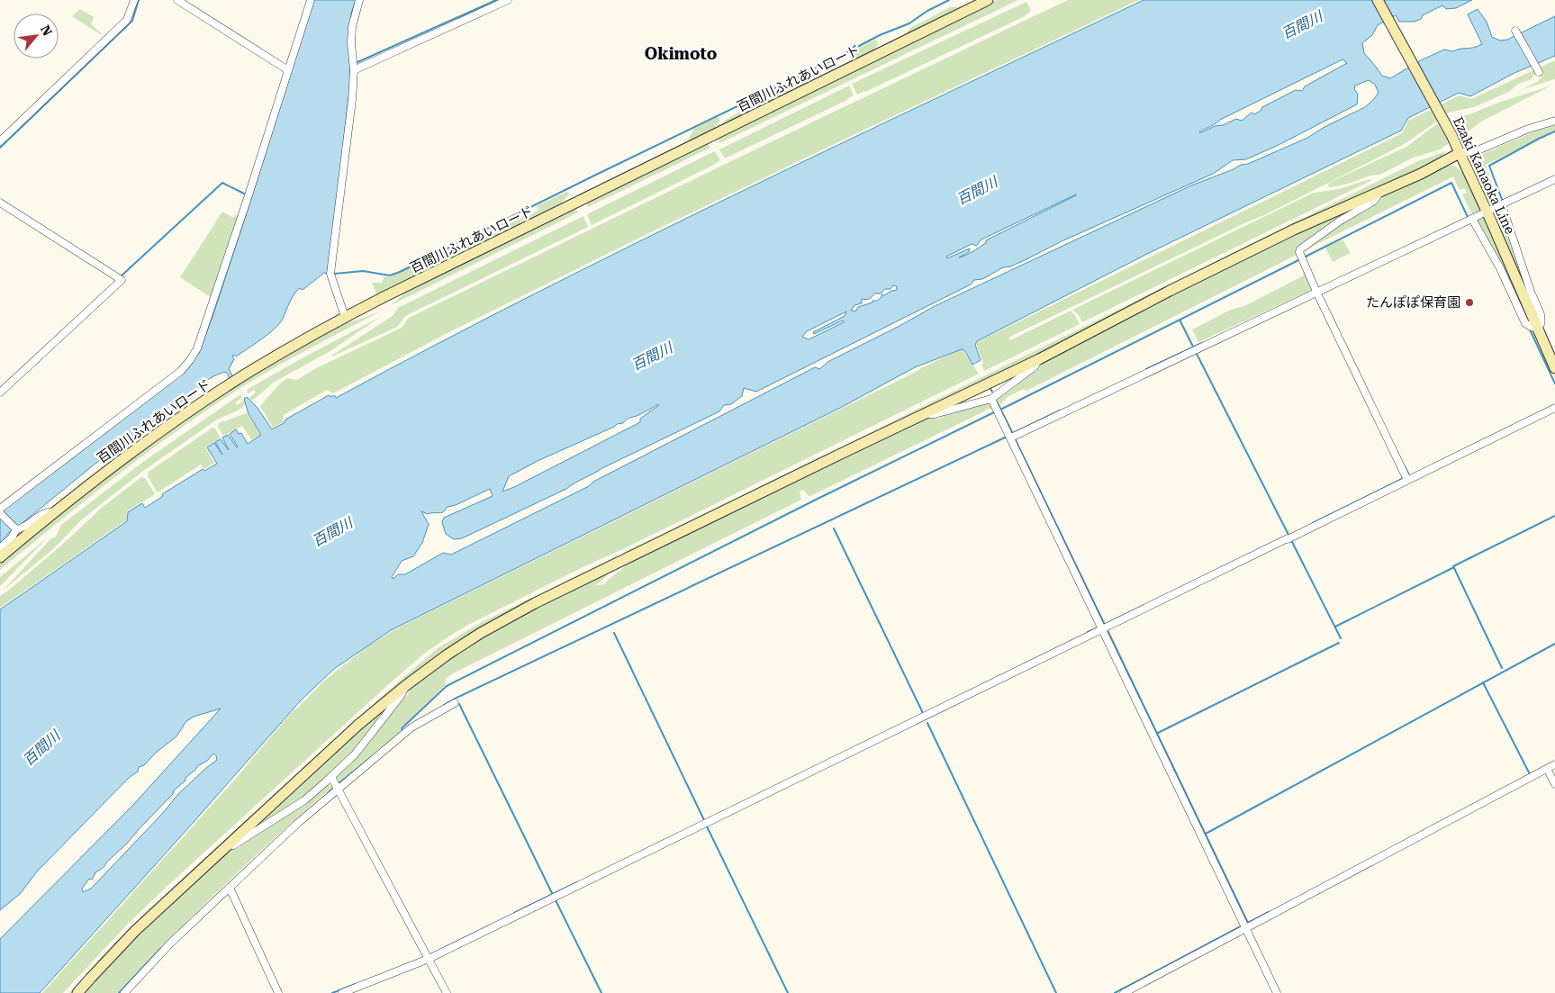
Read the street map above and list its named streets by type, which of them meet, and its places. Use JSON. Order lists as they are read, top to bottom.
{
  "streets": {
    "street": ["百間川ふれあいロード", "Ezaki Kanaoka Line"]
  },
  "districts": ["Okimoto"],
  "water": ["百間川"],
  "places": ["たんぽぽ保育園"],
  "north": "top right"
}
